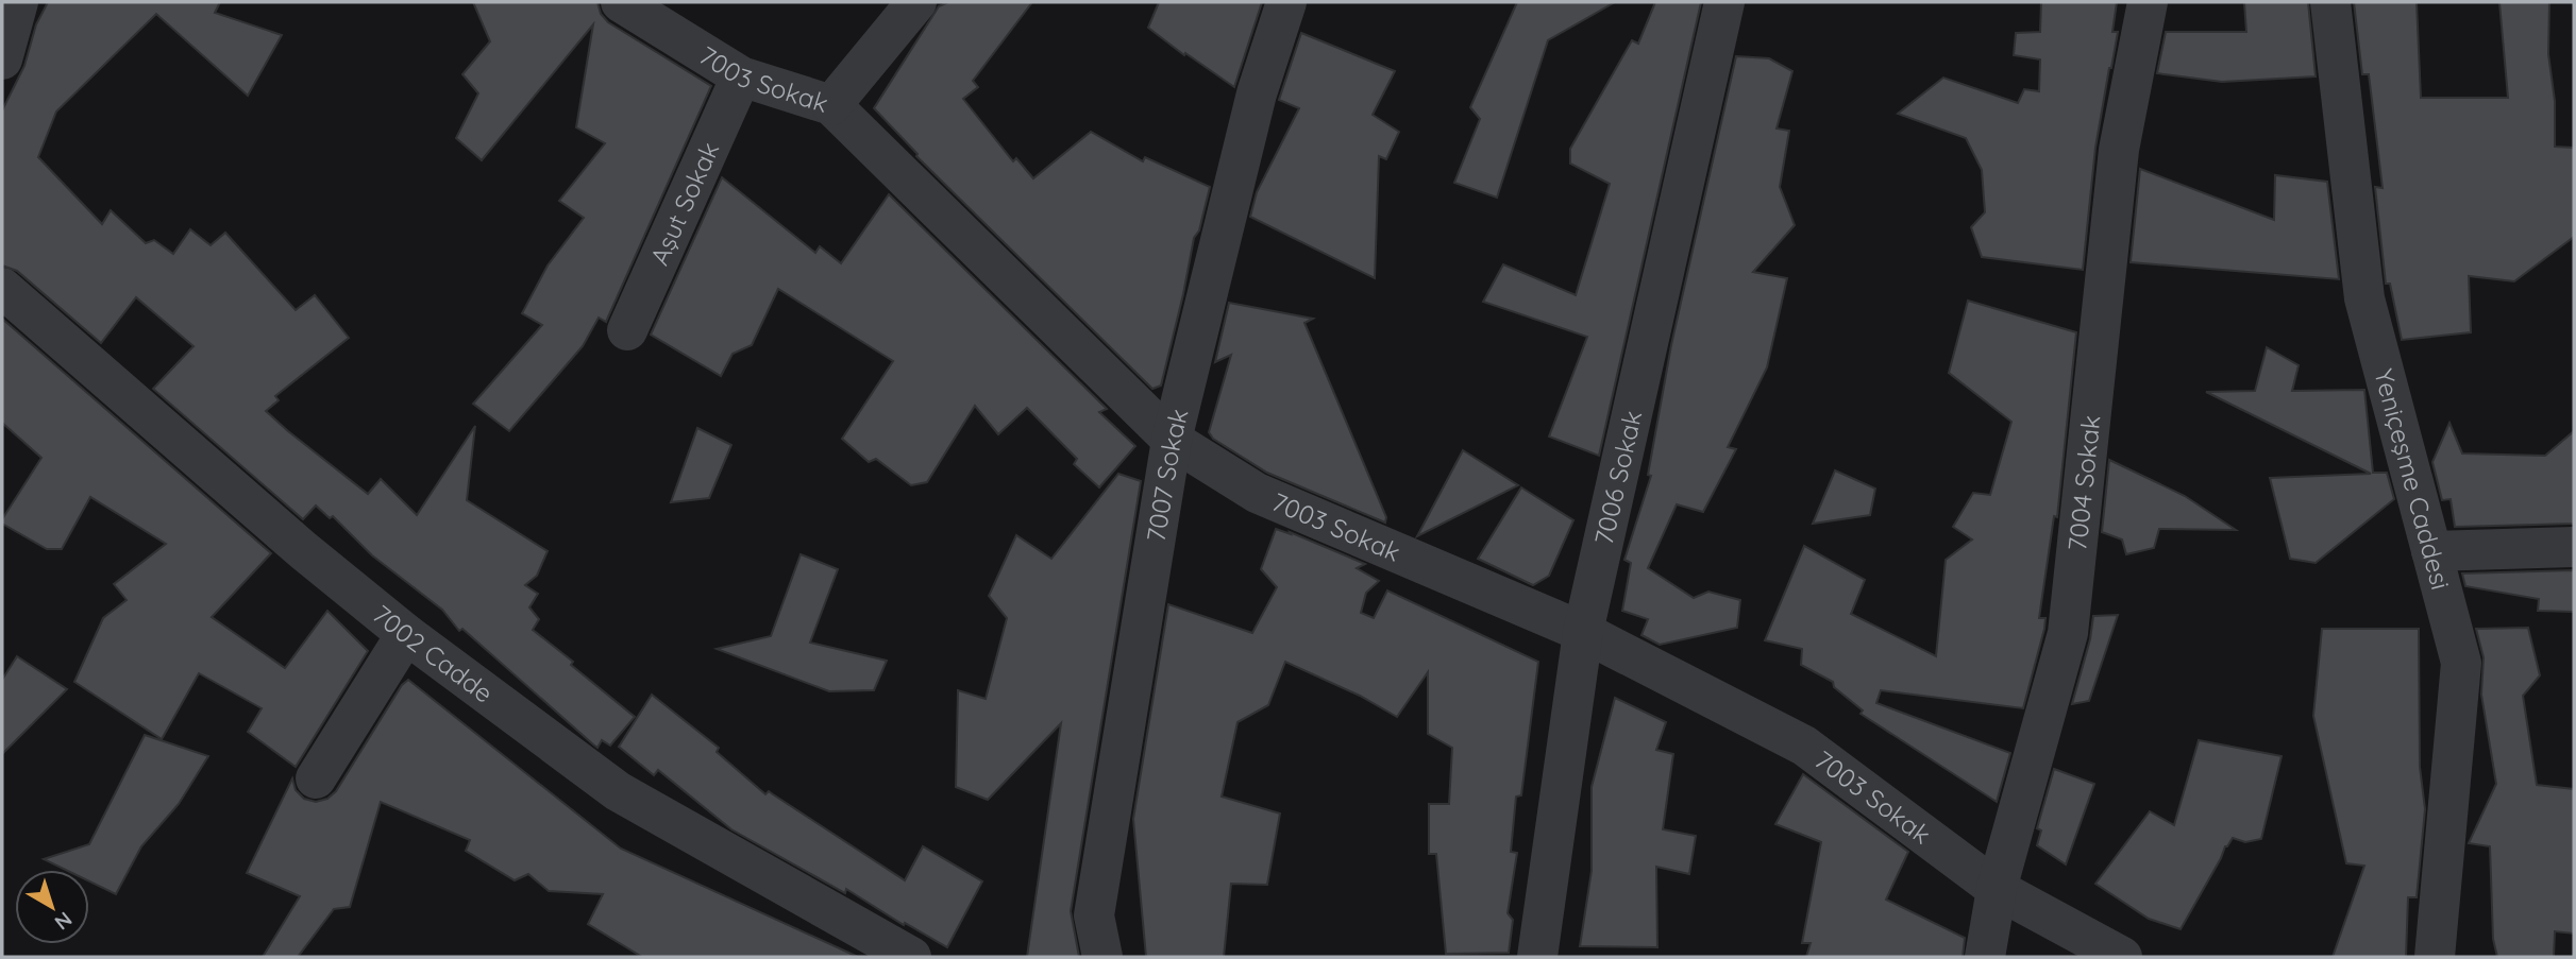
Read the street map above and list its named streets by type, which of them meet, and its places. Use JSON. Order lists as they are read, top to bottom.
{
  "streets": {
    "street": [
      "7003 Sokak",
      "Aşut Sokak",
      "7007 Sokak",
      "7006 Sokak",
      "Yeniçeşme Caddesi",
      "7004 Sokak",
      "7002 Cadde"
    ]
  },
  "crossings": [
    ["7003 Sokak", "Aşut Sokak"],
    ["7003 Sokak", "7007 Sokak"],
    ["7003 Sokak", "7006 Sokak"],
    ["7003 Sokak", "7004 Sokak"]
  ],
  "north": "bottom right"
}
